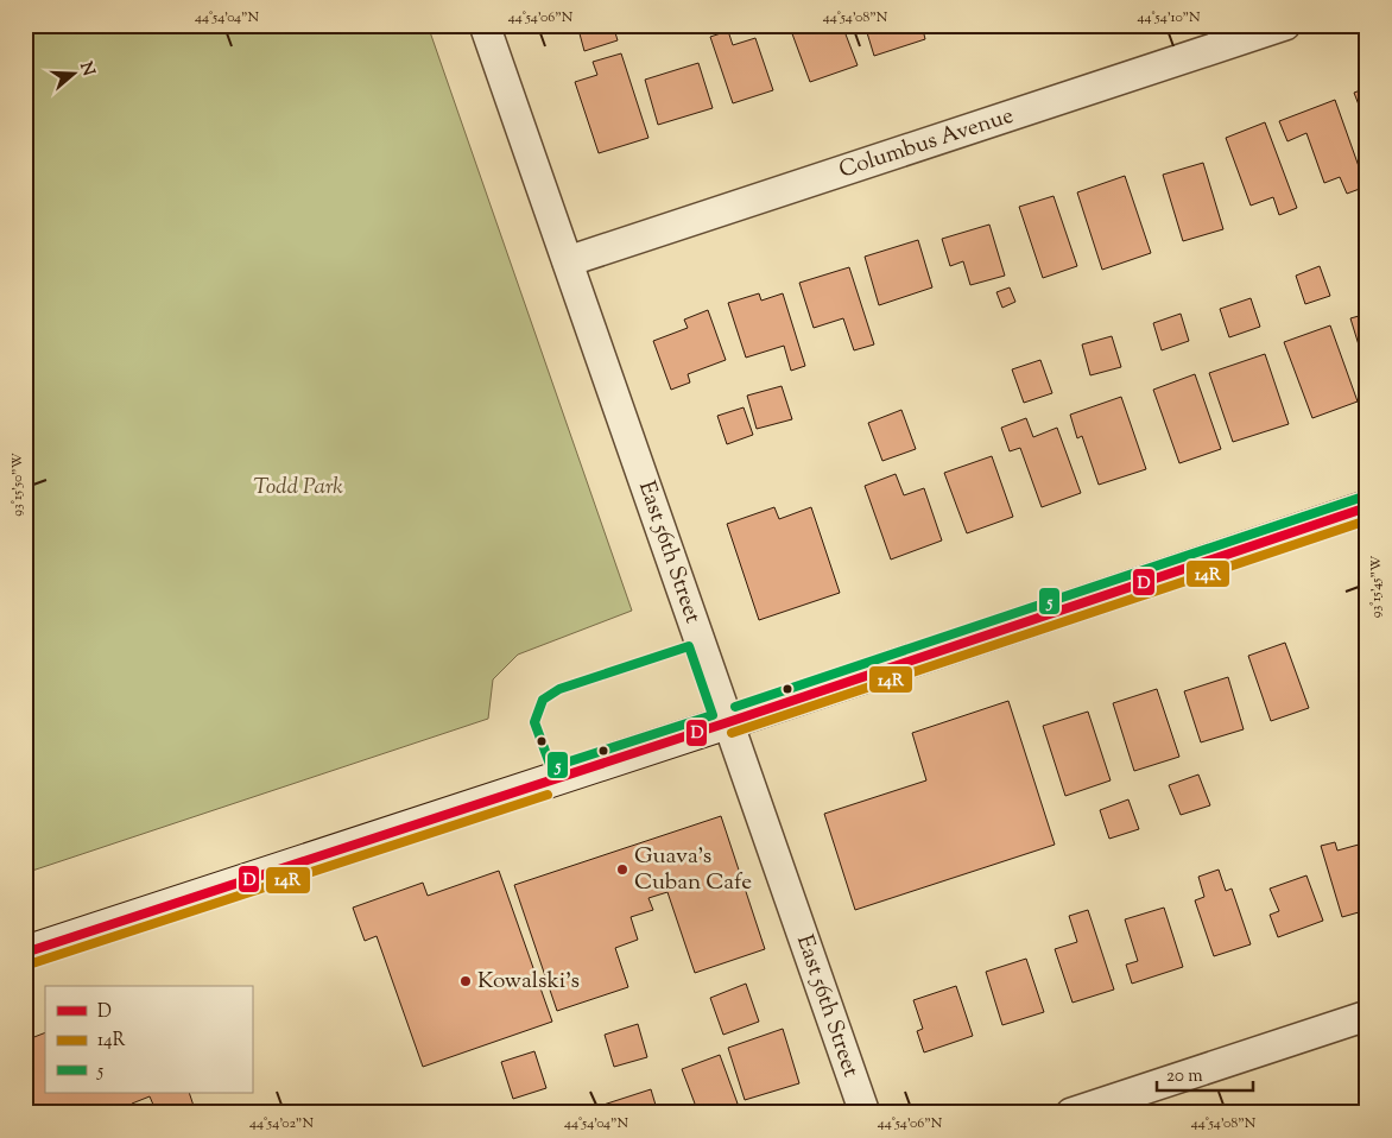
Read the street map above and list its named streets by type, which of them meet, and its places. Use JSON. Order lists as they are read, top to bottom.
{
  "streets": {
    "street": ["Columbus Avenue", "East 56th Street"]
  },
  "crossings": [
    ["Columbus Avenue", "East 56th Street"]
  ],
  "parks": ["Todd Park"],
  "places": ["Guava's Cuban Cafe", "Kowalski's"],
  "lines": ["transit line 5", "transit line D", "transit line 14R"],
  "legend": ["D", "14R", "5"],
  "scale_bar": "20 m",
  "north": "right",
  "coordinates": [
    "44°54'04\"N",
    "44°54'06\"N",
    "44°54'08\"N",
    "44°54'10\"N",
    "93°15'50\"W",
    "93°15'45\"W",
    "44°54'02\"N"
  ]
}
